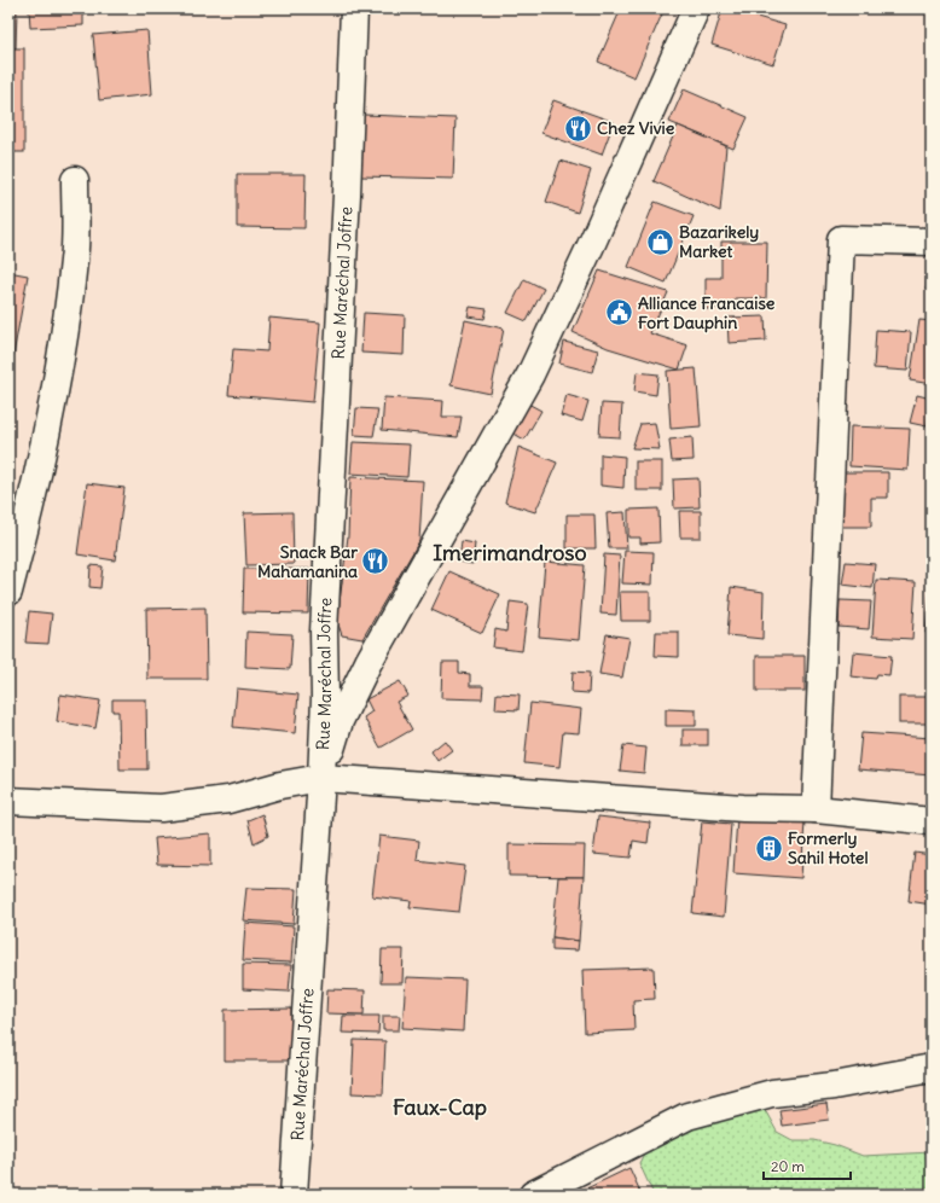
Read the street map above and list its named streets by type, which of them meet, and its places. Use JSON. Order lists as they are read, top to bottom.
{
  "streets": {
    "street": ["Rue Maréchal Joffre"]
  },
  "districts": ["Imerimandroso", "Faux-Cap"],
  "places": {
    "restaurant": ["Chez Vivie", "Snack Bar Mahamanina"],
    "shop": ["Bazarikely Market"],
    "public building": ["Alliance Francaise Fort Dauphin"],
    "building": ["Formerly Sahil Hotel"]
  },
  "scale_bar": "20 m"
}
